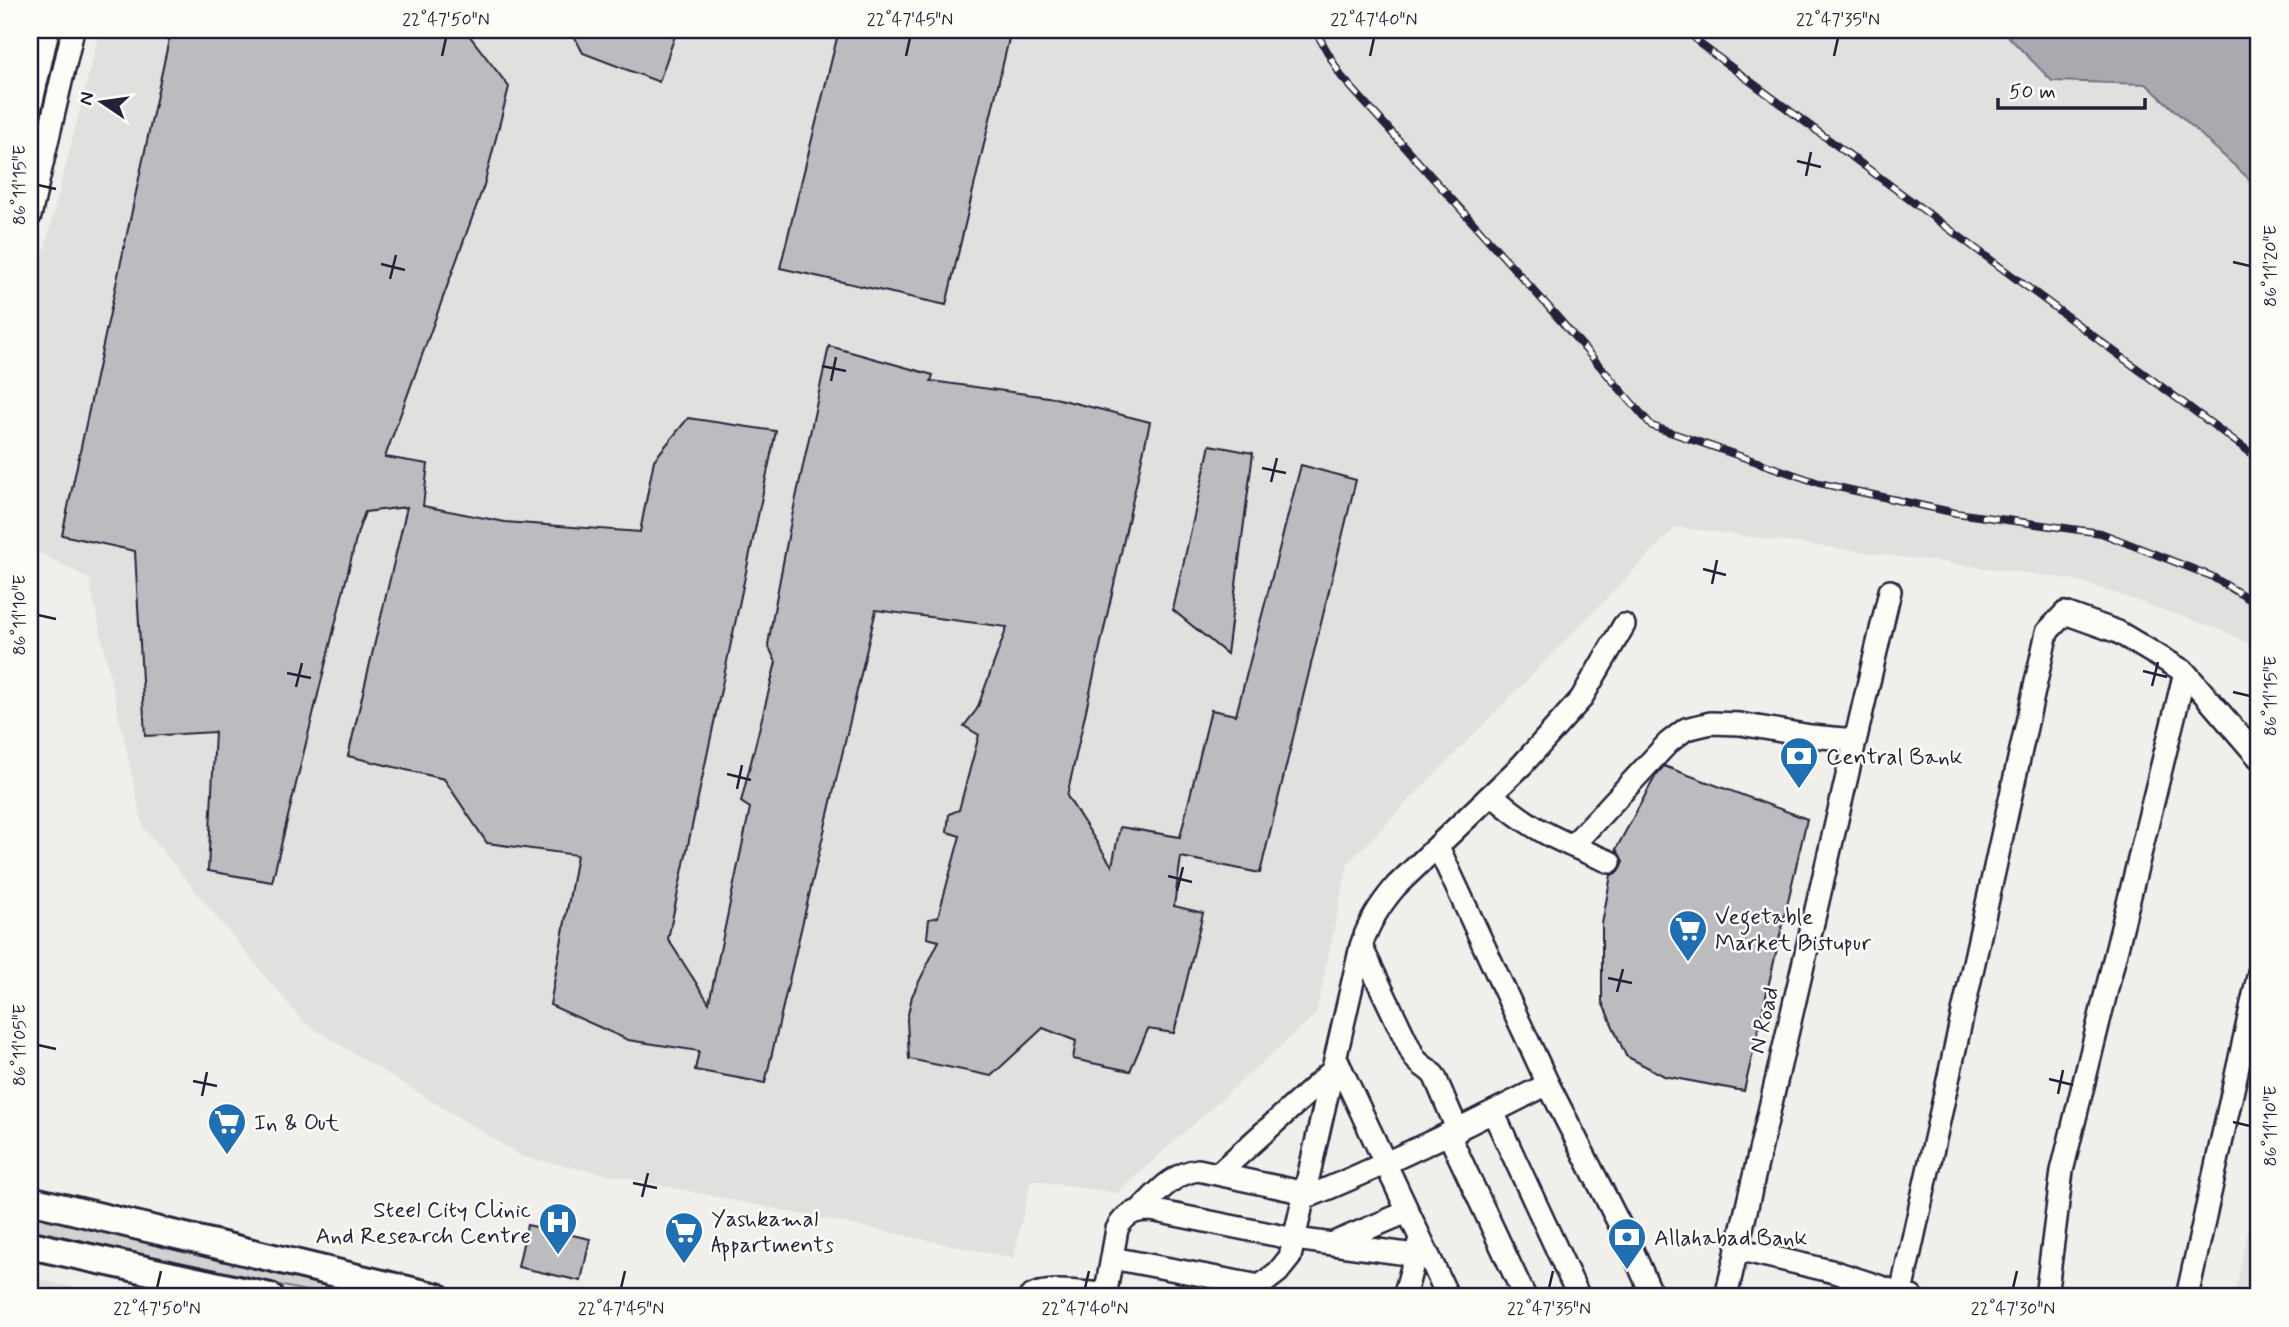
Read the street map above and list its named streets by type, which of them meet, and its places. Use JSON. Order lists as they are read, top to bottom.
{
  "streets": {
    "street": ["N Road"]
  },
  "places": {
    "bank": ["Central Bank", "Allahabad Bank"],
    "supermarket": ["Vegetable Market Bistupur", "In & Out", "Yashkamal Appartments"],
    "hospital": ["Steel City Clinic And Research Centre"]
  },
  "scale_bar": "50 m",
  "north": "left",
  "coordinates": [
    "22°47'50\"N",
    "22°47'45\"N",
    "22°47'40\"N",
    "22°47'35\"N",
    "86°11'15\"E",
    "86°11'20\"E",
    "86°11'10\"E",
    "86°11'05\"E",
    "22°47'30\"N"
  ]
}
